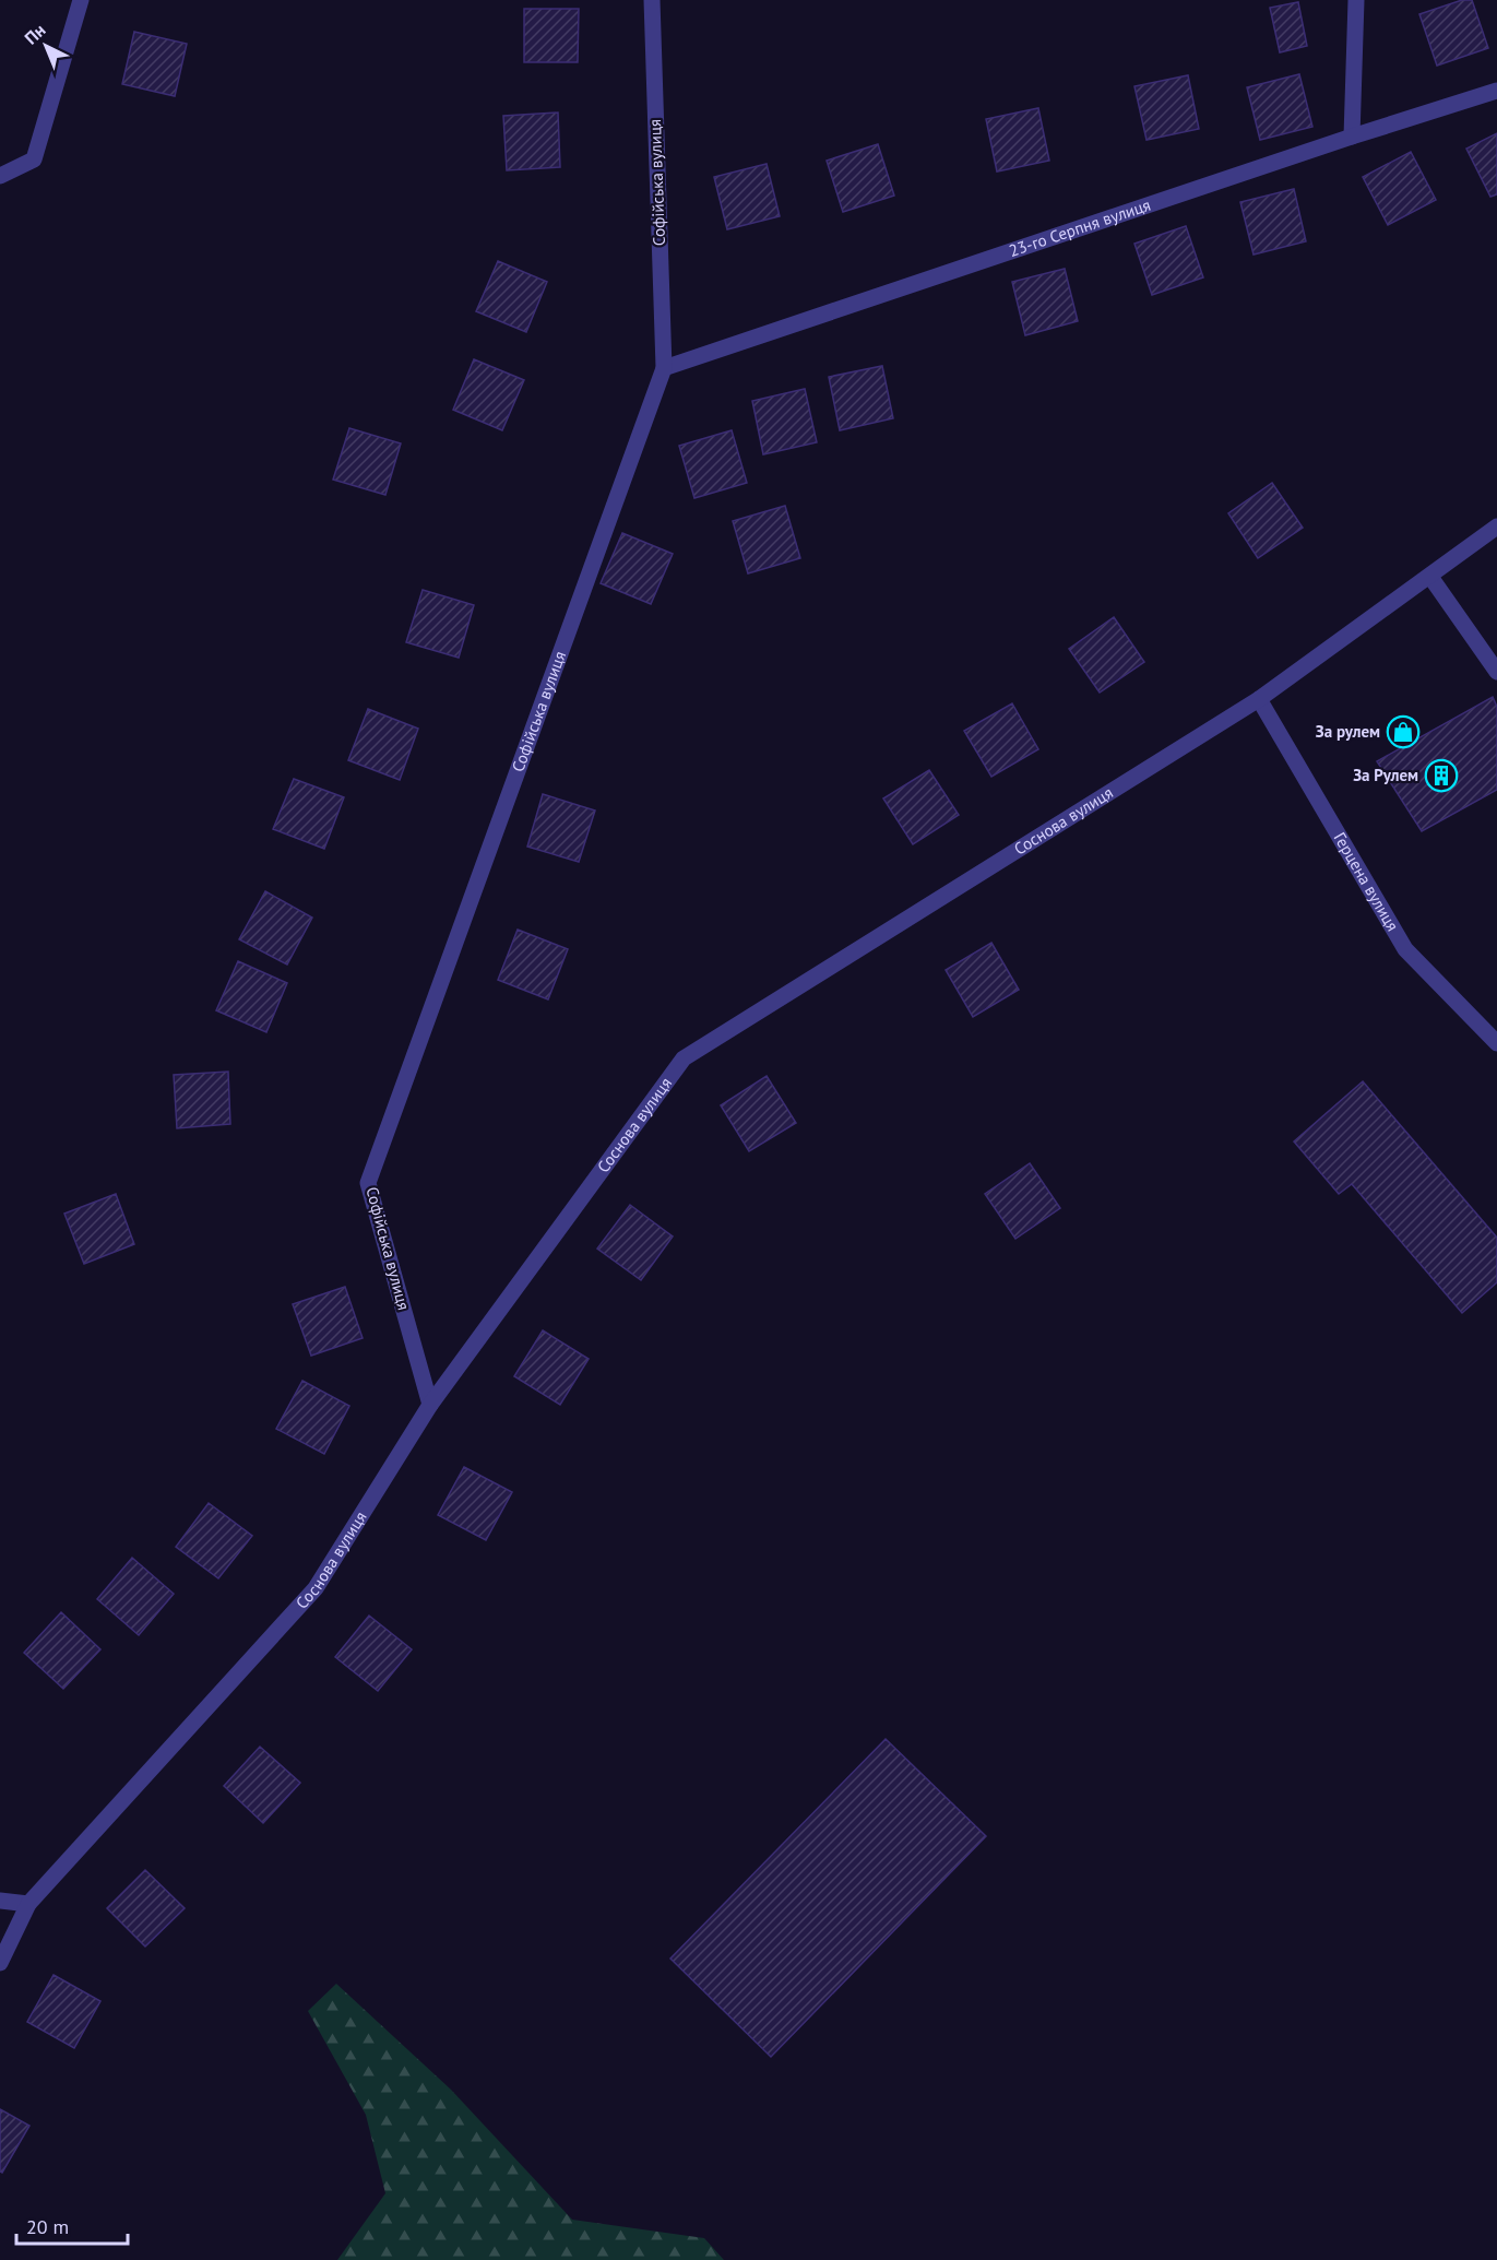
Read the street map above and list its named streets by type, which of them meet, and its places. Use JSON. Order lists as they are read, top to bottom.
{
  "streets": {
    "street": [
      "Софійська вулиця",
      "23-го Серпня вулиця",
      "Соснова вулиця",
      "Герцена вулиця"
    ]
  },
  "crossings": [
    ["Софійська вулиця", "23-го Серпня вулиця"],
    ["Софійська вулиця", "Соснова вулиця"],
    ["Соснова вулиця", "Герцена вулиця"]
  ],
  "places": {
    "shop": ["За рулем"],
    "building": ["За Рулем"]
  },
  "scale_bar": "20 m",
  "north": "top left"
}
